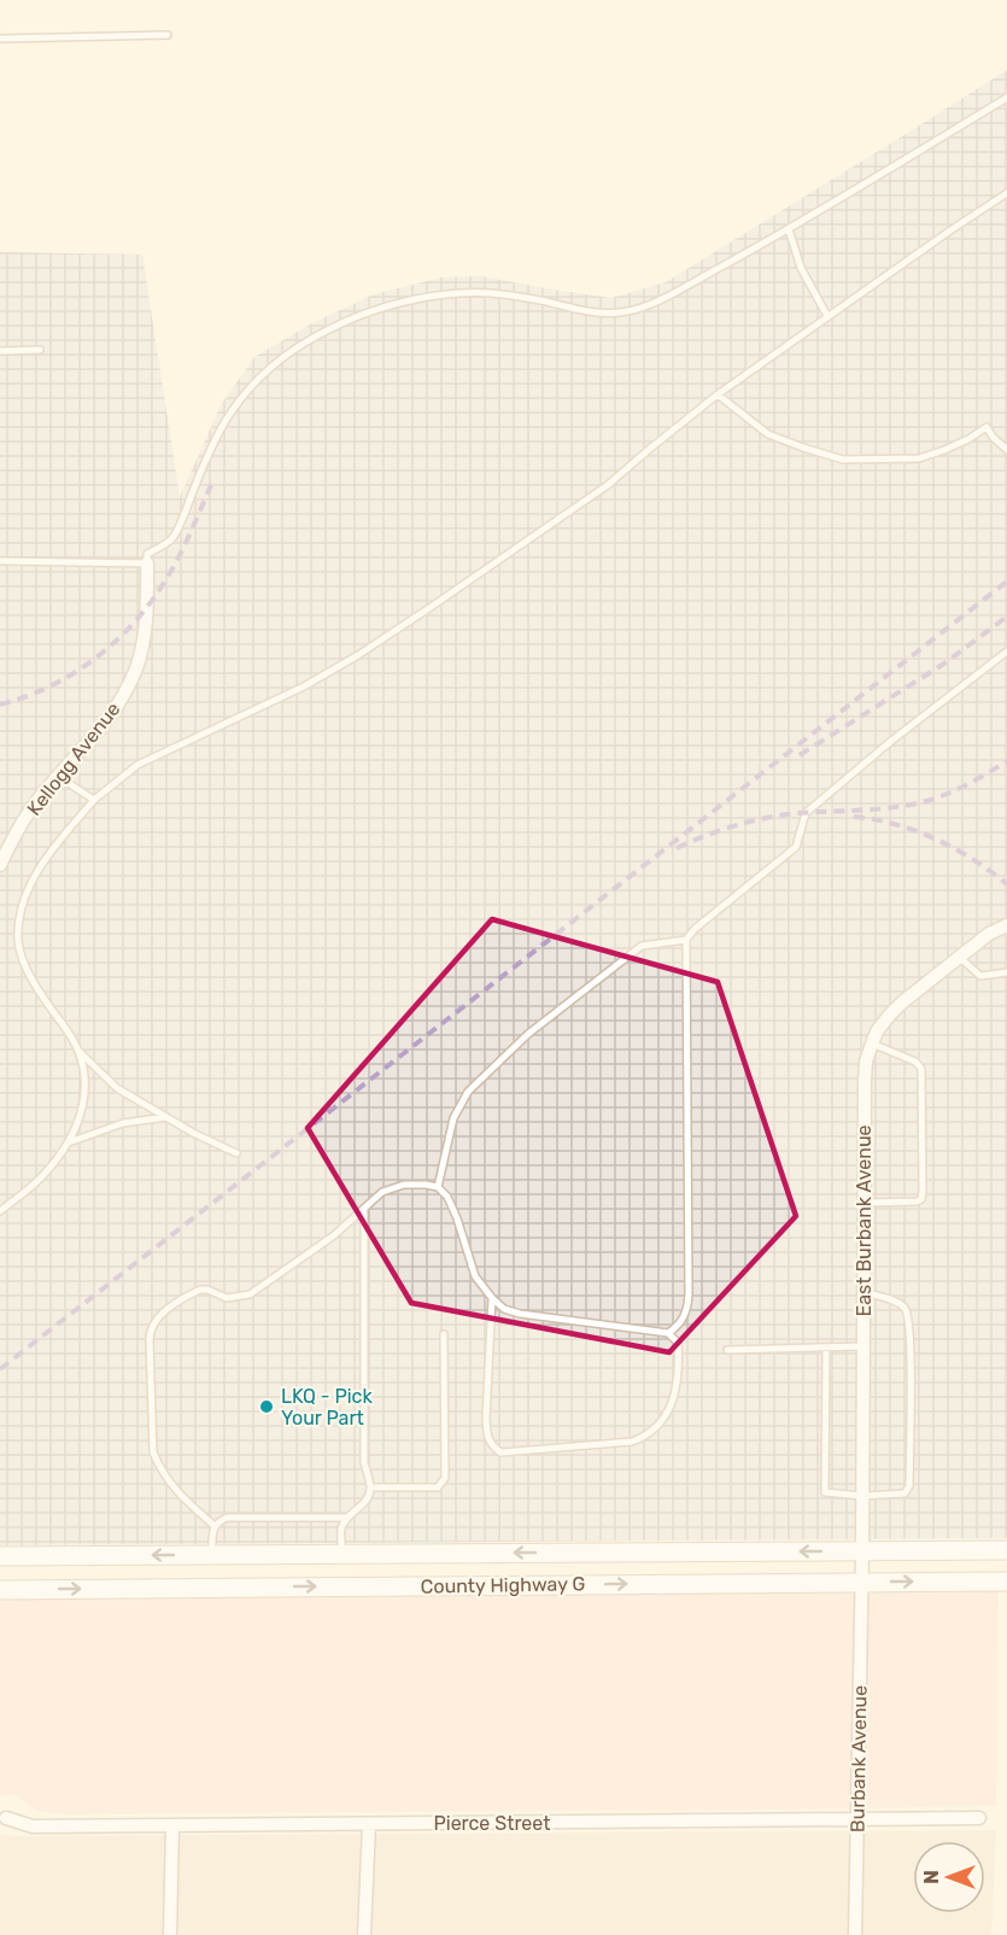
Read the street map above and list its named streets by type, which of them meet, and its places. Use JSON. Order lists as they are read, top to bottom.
{
  "streets": {
    "main road": ["County Highway G"],
    "street": [
      "Kellogg Avenue",
      "East Burbank Avenue",
      "Burbank Avenue",
      "Pierce Street"
    ]
  },
  "crossings": [
    ["East Burbank Avenue", "County Highway G"],
    ["East Burbank Avenue", "Burbank Avenue"],
    ["County Highway G", "Burbank Avenue"],
    ["Burbank Avenue", "Pierce Street"]
  ],
  "places": ["LKQ - Pick Your Part"],
  "north": "left"
}
